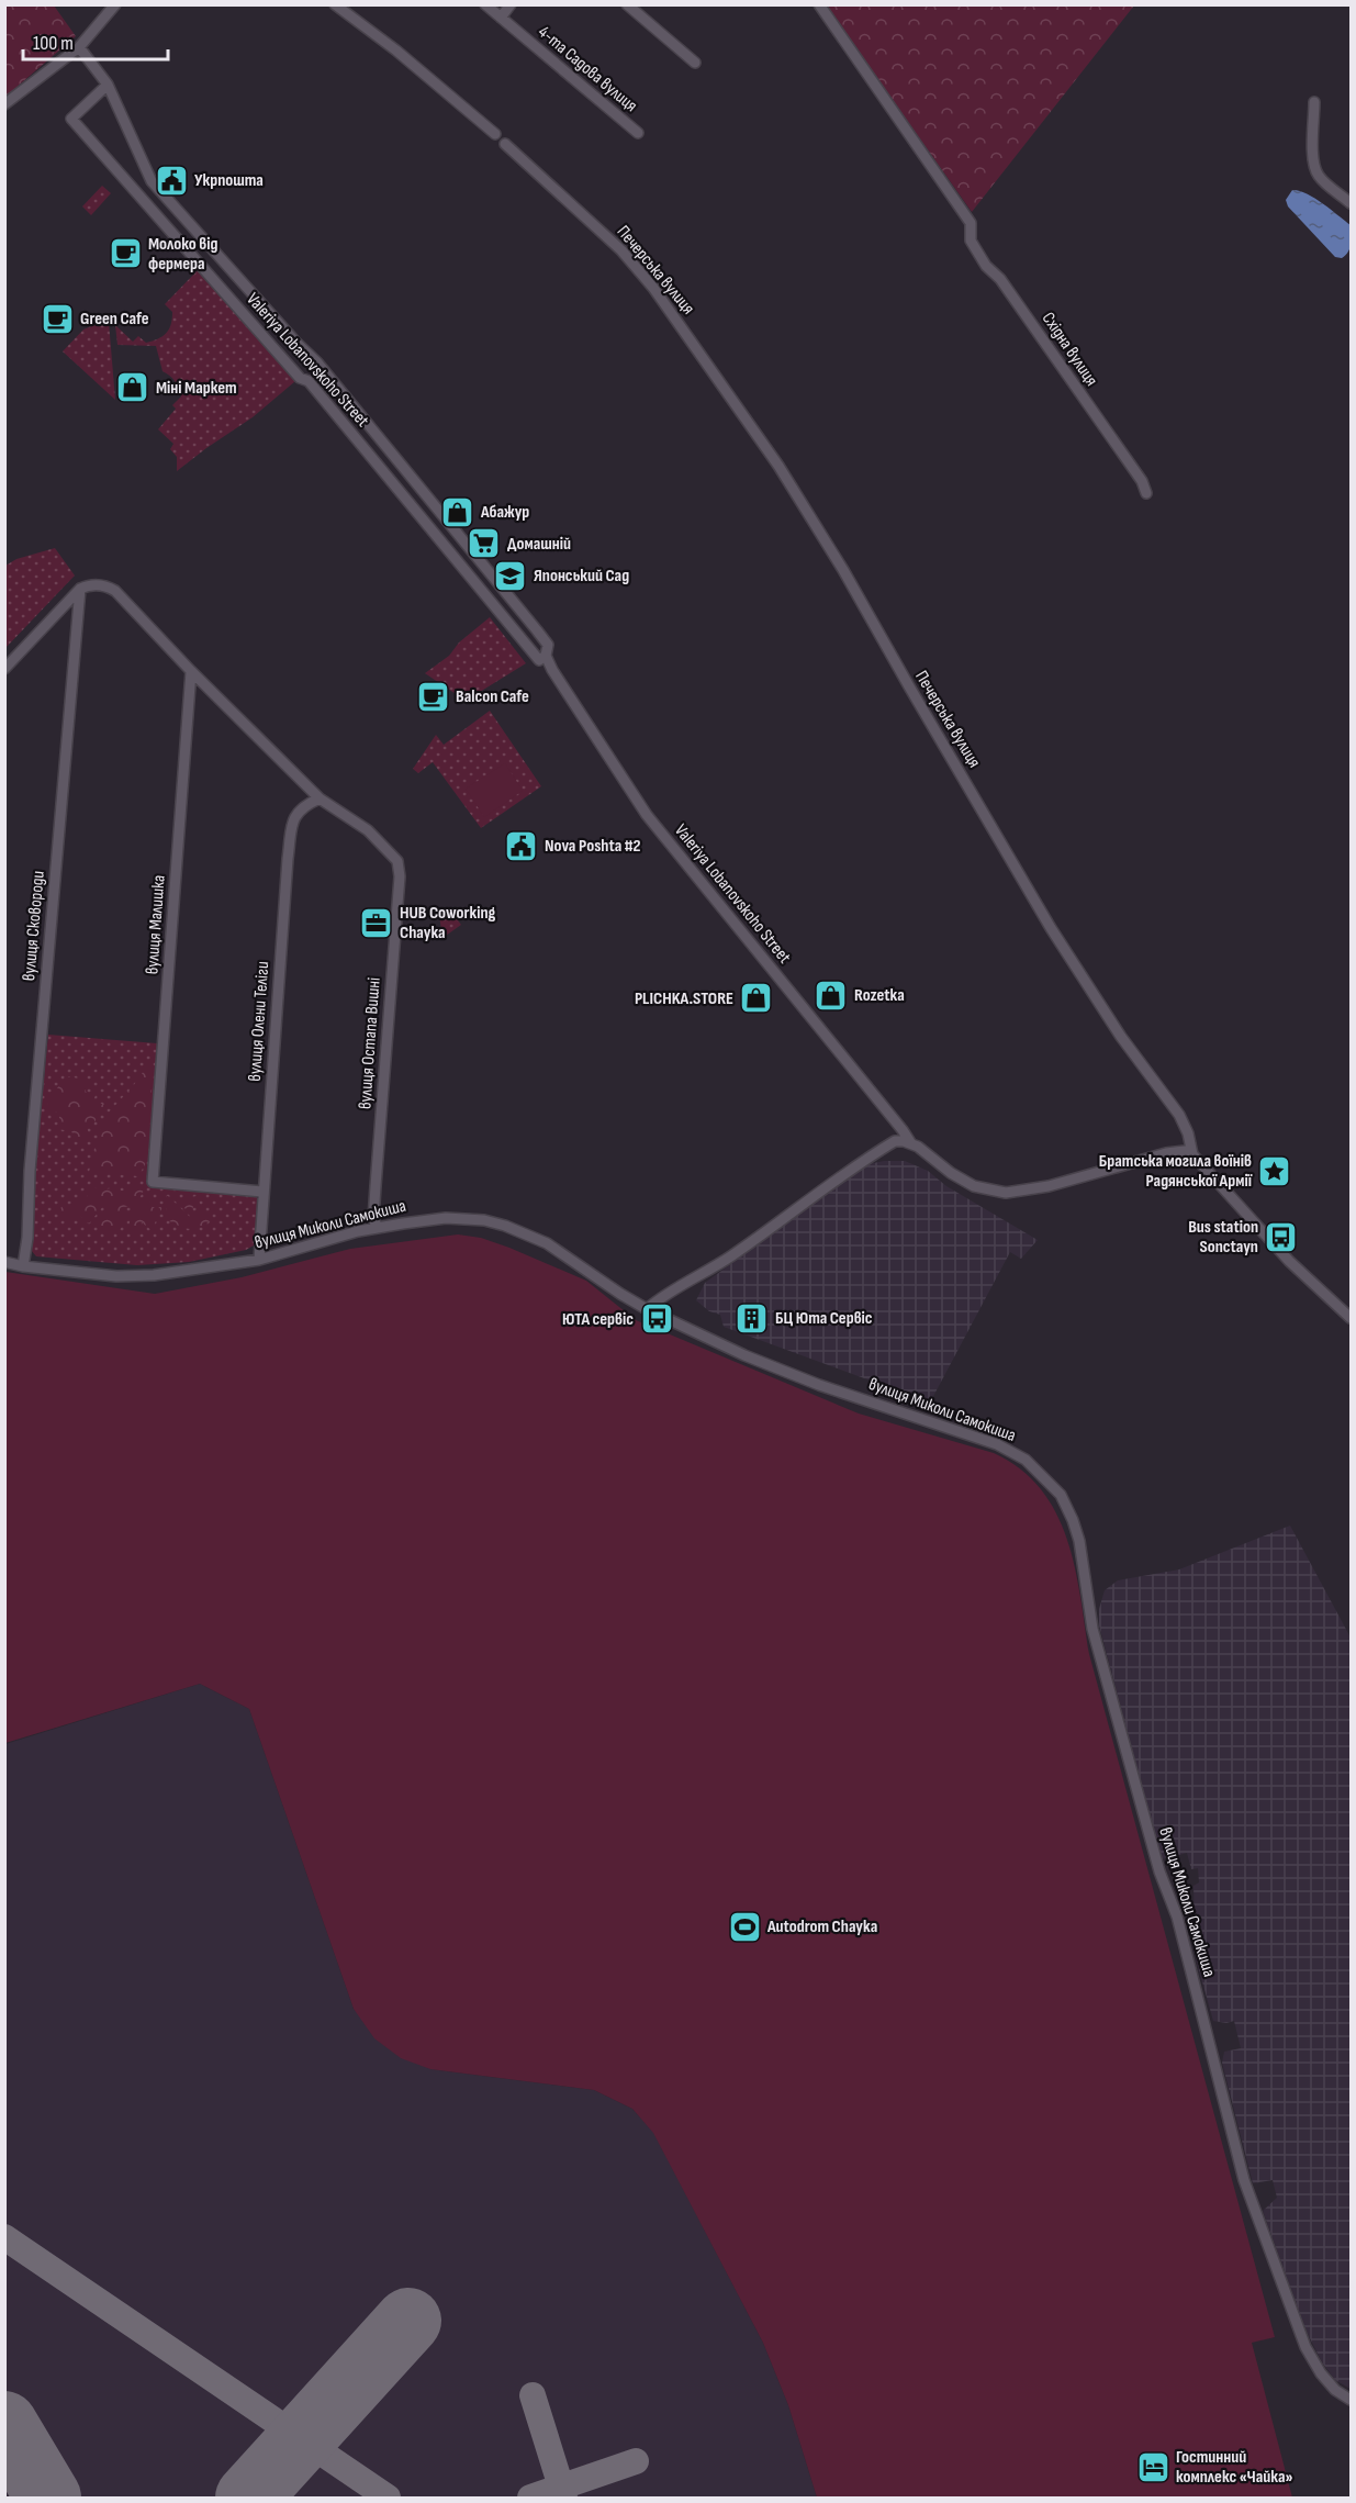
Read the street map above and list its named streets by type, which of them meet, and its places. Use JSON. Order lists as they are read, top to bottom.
{
  "streets": {
    "street": [
      "4-та Садова вулиця",
      "Печерська вулиця",
      "Східна вулиця",
      "Valeriya Lobanovskoho Street",
      "вулиця Малишка",
      "вулиця Сковороди",
      "вулиця Олени Теліги",
      "вулиця Остапа Вишні",
      "вулиця Миколи Самокиша"
    ]
  },
  "crossings": [
    ["Печерська вулиця", "Valeriya Lobanovskoho Street"],
    ["вулиця Малишка", "вулиця Олени Теліги"],
    ["вулиця Сковороди", "вулиця Миколи Самокиша"],
    ["вулиця Олени Теліги", "вулиця Остапа Вишні"],
    ["вулиця Олени Теліги", "вулиця Миколи Самокиша"],
    ["вулиця Остапа Вишні", "вулиця Миколи Самокиша"]
  ],
  "places": {
    "public building": ["Укрпошта", "Nova Poshta #2"],
    "cafe": ["Молоко від фермера", "Green Cafe", "Balcon Cafe"],
    "shop": [
      "Міні Маркет",
      "Абажур",
      "Rozetka",
      "PLICHKA.STORE"
    ],
    "supermarket": ["Домашній"],
    "school or university": ["Японський Сад"],
    "office": ["HUB Coworking Chayka"],
    "place": ["Братська могила воїнів Радянської Армії"],
    "bus stop": ["Bus station Sonctayn", "ЮТА сервіс"],
    "building": ["БЦ Юта Сервіс"],
    "sports": ["Autodrom Chayka"],
    "hotel": ["Гостинний комплекс «Чайка»"]
  },
  "scale_bar": "100 m"
}
